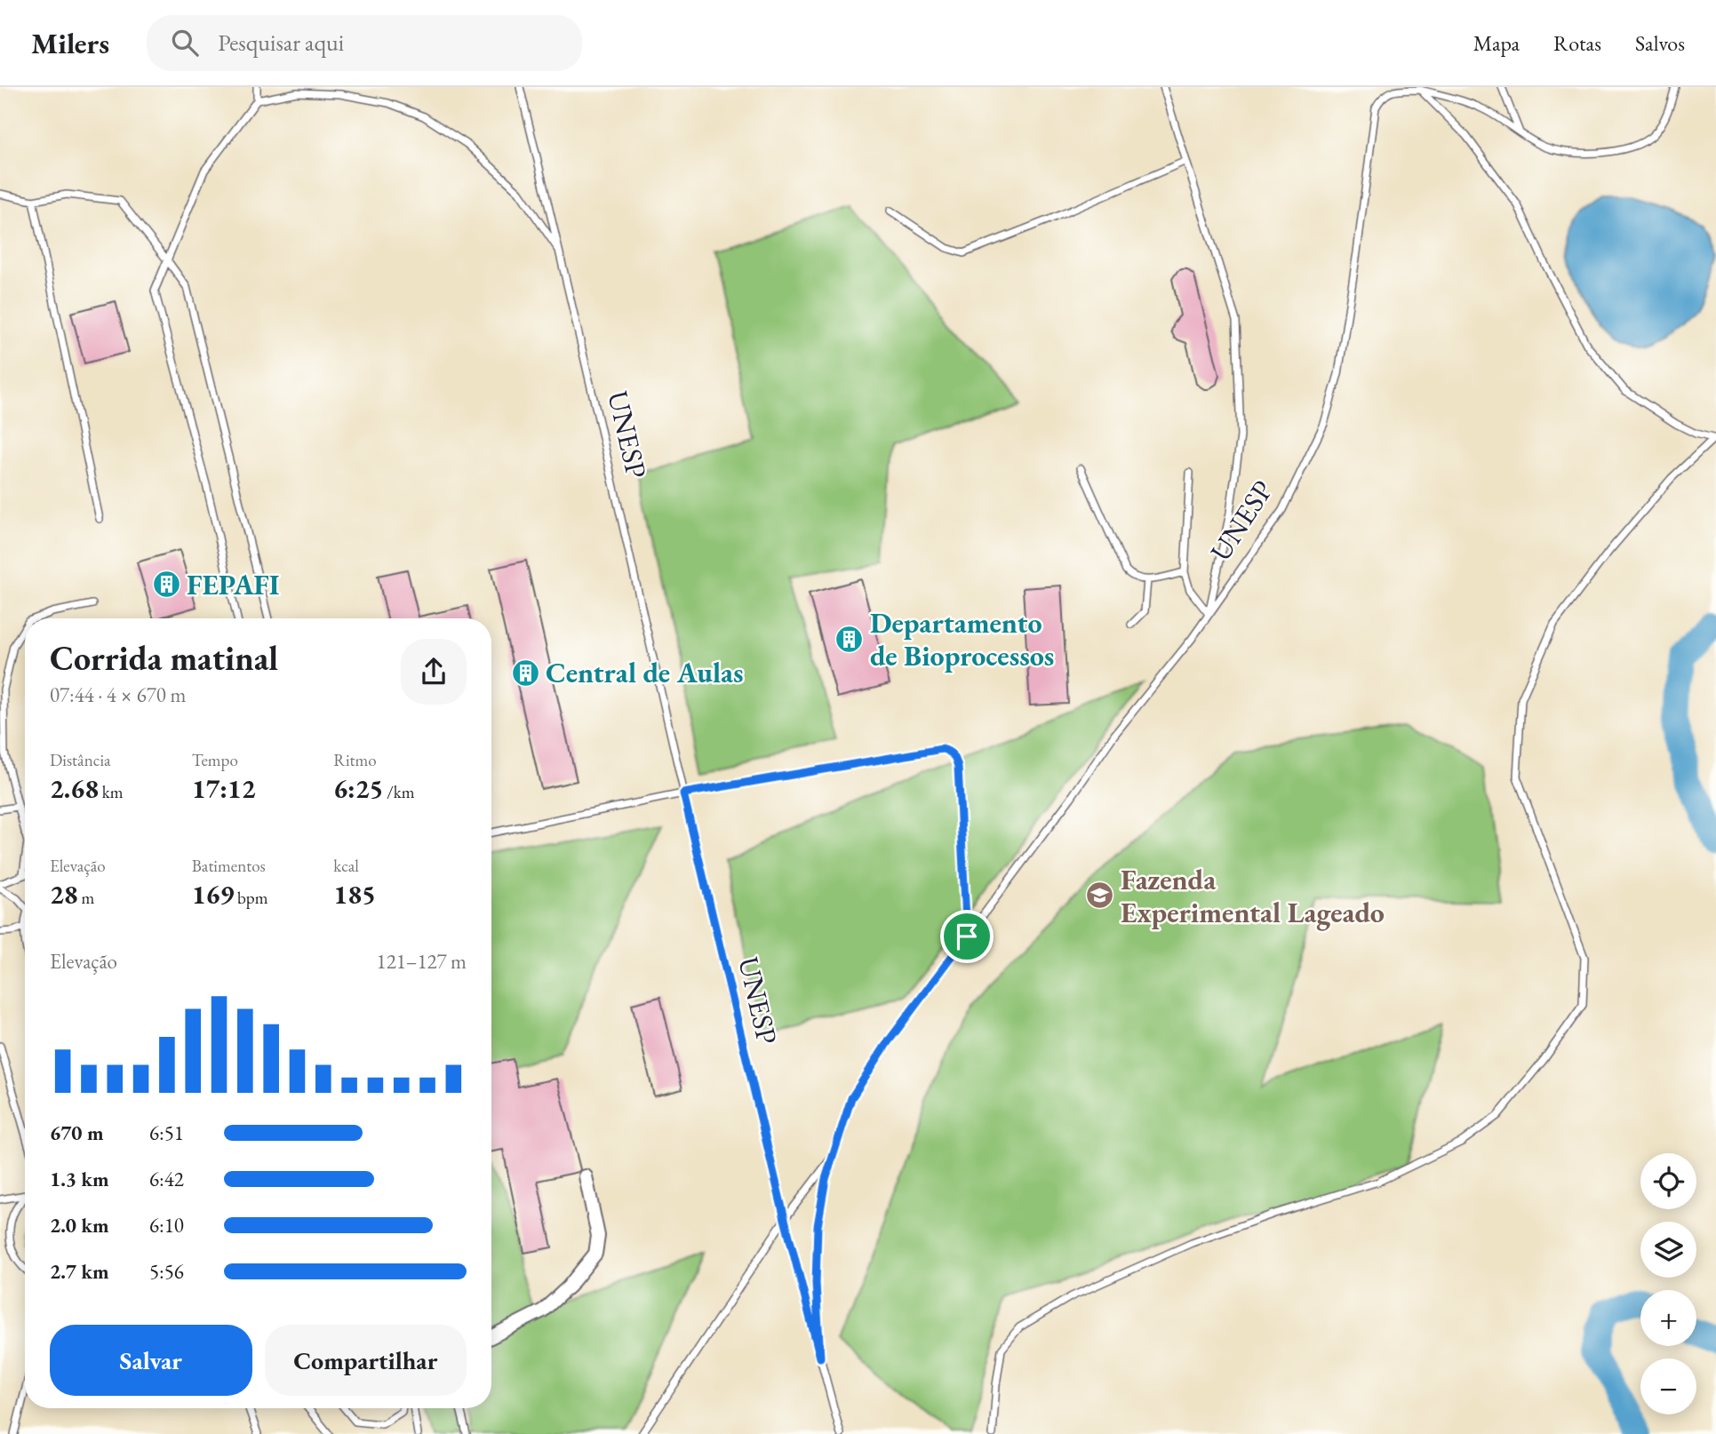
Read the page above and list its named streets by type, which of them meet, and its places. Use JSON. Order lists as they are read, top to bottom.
{
  "streets": {
    "lane": ["UNESP"]
  },
  "places": {
    "building": ["FEPAFI", "Departamento de Bioprocessos", "Central de Aulas"],
    "school or university": ["Fazenda Experimental Lageado"]
  },
  "page": {
    "header": "Milers",
    "search": "Pesquisar aqui",
    "nav": ["Mapa", "Rotas", "Salvos"],
    "heading": ["Corrida matinal", "07:44 · 4 × 670 m"],
    "stats": [
      ["Distância", "2.68 km"],
      ["Tempo", "17:12"],
      ["Ritmo", "6:25 /km"],
      ["Elevação", "28 m"],
      ["Batimentos", "169 bpm"],
      ["kcal", "185"]
    ],
    "chart": ["Elevação", "121–127 m"],
    "list": [
      {
        "name": "670 m",
        "note": "6:51"
      },
      {
        "name": "1.3 km",
        "note": "6:42"
      },
      {
        "name": "2.0 km",
        "note": "6:10"
      },
      {
        "name": "2.7 km",
        "note": "5:56"
      }
    ],
    "map_buttons": ["+", "−"],
    "buttons": ["Salvar", "Compartilhar"]
  }
}
